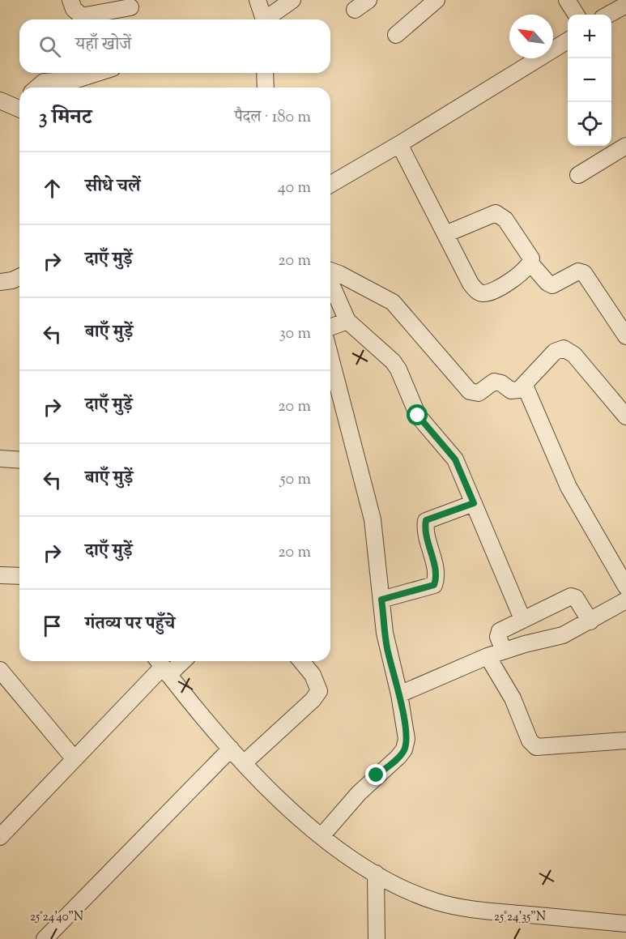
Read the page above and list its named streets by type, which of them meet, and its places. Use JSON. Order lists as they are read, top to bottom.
{
  "north": "top left",
  "page": {
    "map_buttons": ["+", "−"],
    "search": "यहाँ खोजें",
    "heading": ["3 मिनट", "पैदल · 180 m"],
    "list": [
      ["सीधे चलें", "40 m"],
      ["दाएँ मुड़ें", "20 m"],
      ["बाएँ मुड़ें", "30 m"],
      ["दाएँ मुड़ें", "20 m"],
      ["बाएँ मुड़ें", "50 m"],
      ["दाएँ मुड़ें", "20 m"],
      "गंतव्य पर पहुँचे"
    ]
  },
  "coordinates": ["25°24'40\"N", "25°24'35\"N"]
}
